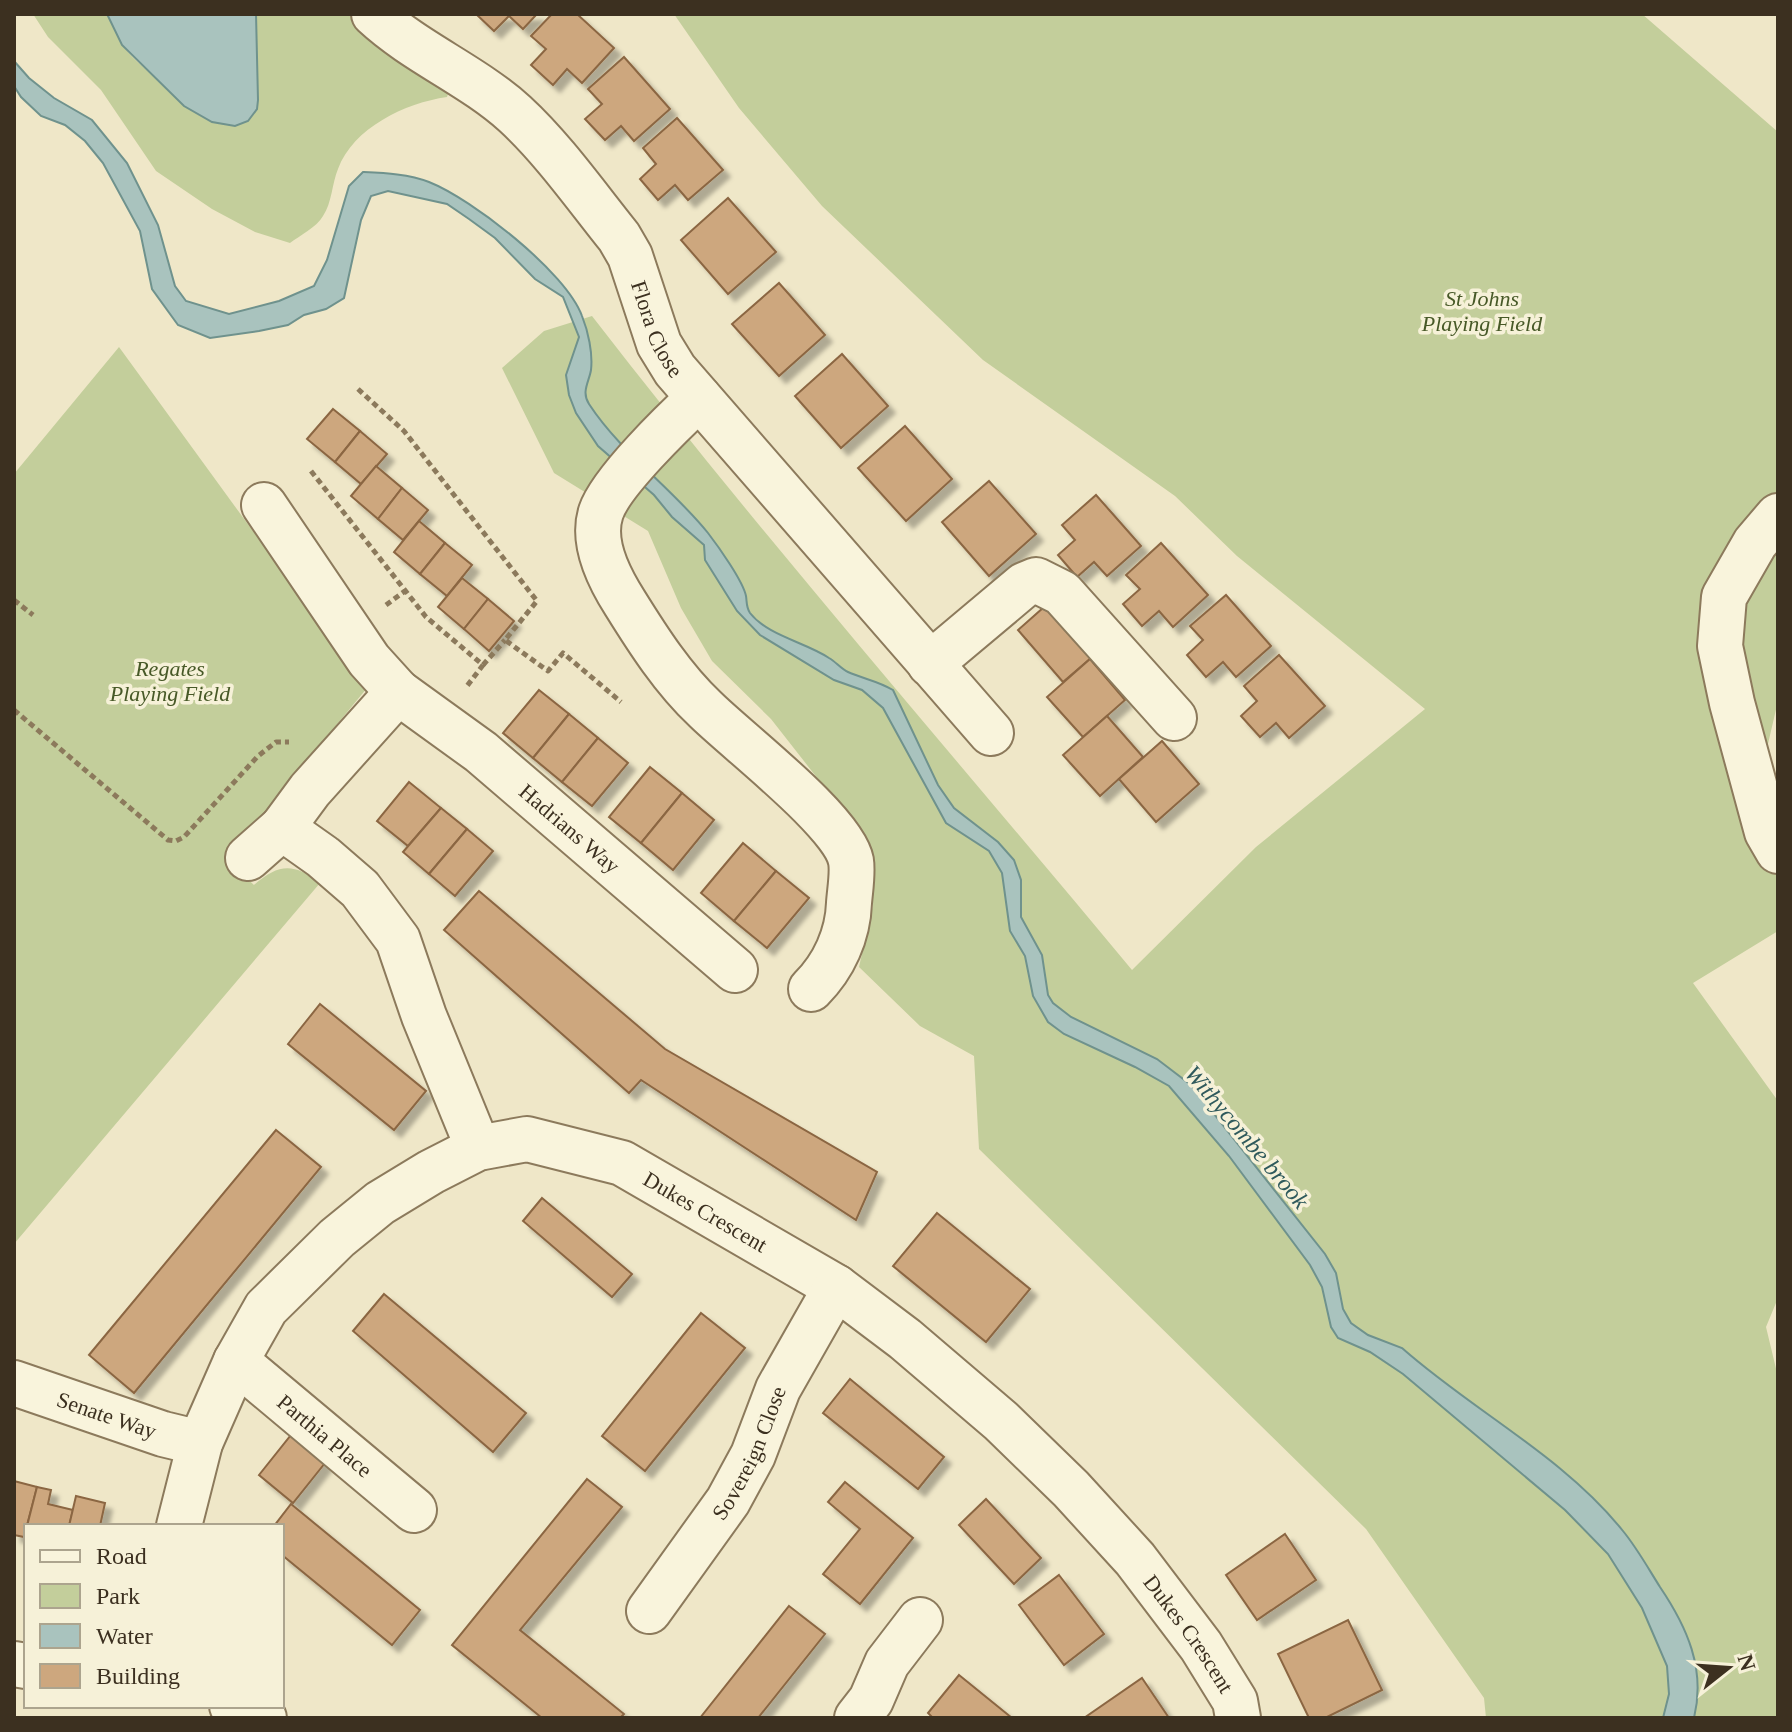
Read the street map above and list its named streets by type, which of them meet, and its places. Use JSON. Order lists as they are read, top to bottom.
{
  "streets": {
    "street": [
      "Flora Close",
      "Hadrians Way",
      "Dukes Crescent",
      "Senate Way",
      "Parthia Place",
      "Sovereign Close"
    ]
  },
  "crossings": [
    ["Dukes Crescent", "Senate Way"],
    ["Dukes Crescent", "Parthia Place"],
    ["Dukes Crescent", "Sovereign Close"]
  ],
  "water": ["Withycombe brook"],
  "parks": ["St Johns Playing Field", "Regates Playing Field"],
  "legend": [
    "Road",
    "Park",
    "Water",
    "Building"
  ],
  "north": "right"
}
